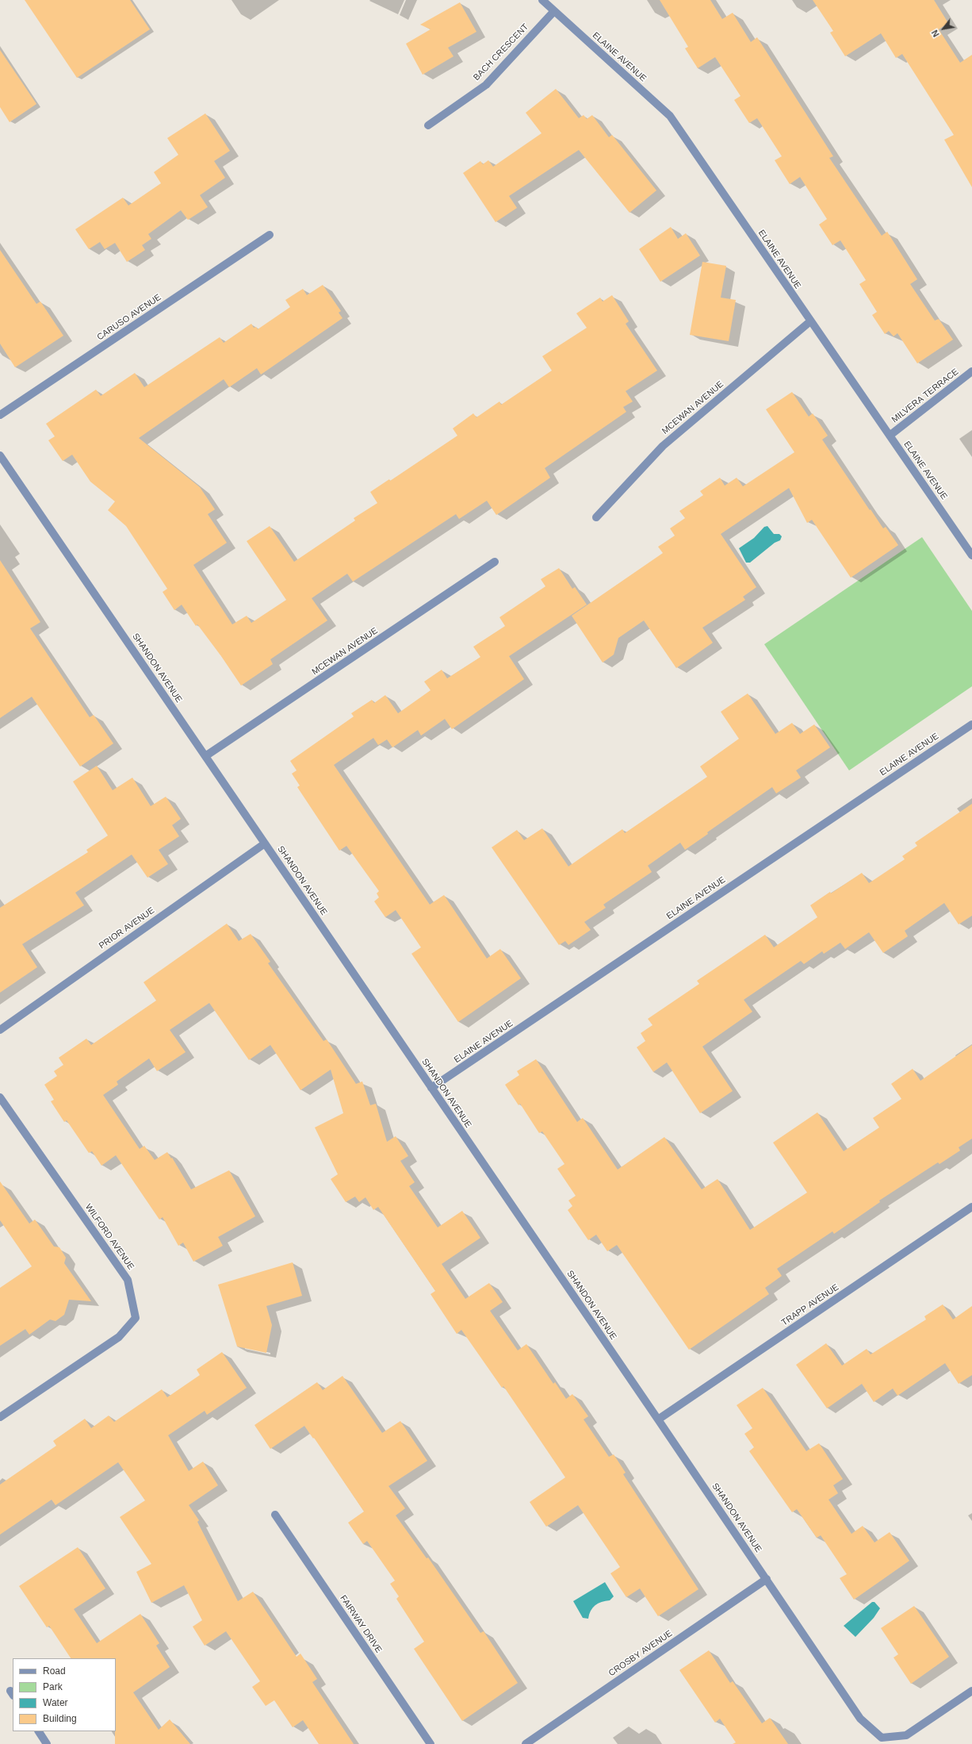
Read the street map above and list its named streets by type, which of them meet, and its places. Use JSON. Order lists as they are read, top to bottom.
{
  "streets": {
    "street": [
      "BACH CRESCENT",
      "ELAINE AVENUE",
      "CARUSO AVENUE",
      "MILVERA TERRACE",
      "MCEWAN AVENUE",
      "SHANDON AVENUE",
      "PRIOR AVENUE",
      "WILFORD AVENUE",
      "TRAPP AVENUE",
      "FAIRWAY DRIVE",
      "CROSBY AVENUE"
    ]
  },
  "crossings": [
    ["BACH CRESCENT", "ELAINE AVENUE"],
    ["ELAINE AVENUE", "MILVERA TERRACE"],
    ["ELAINE AVENUE", "MCEWAN AVENUE"],
    ["ELAINE AVENUE", "SHANDON AVENUE"],
    ["MCEWAN AVENUE", "SHANDON AVENUE"],
    ["SHANDON AVENUE", "PRIOR AVENUE"],
    ["SHANDON AVENUE", "TRAPP AVENUE"],
    ["SHANDON AVENUE", "CROSBY AVENUE"]
  ],
  "legend": [
    "Road",
    "Park",
    "Water",
    "Building"
  ],
  "north": "bottom left"
}
